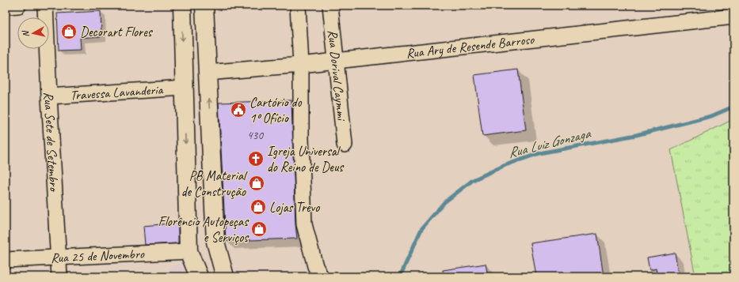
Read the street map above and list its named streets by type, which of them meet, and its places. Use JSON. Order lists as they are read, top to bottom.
{
  "streets": {
    "street": [
      "Rua Ary de Resende Barroso",
      "Rua Dorival Caymmi",
      "Travessa Lavanderia",
      "Rua Sete de Setembro",
      "Rua 25 de Novembro"
    ]
  },
  "crossings": [
    ["Rua Ary de Resende Barroso", "Rua Dorival Caymmi"],
    ["Travessa Lavanderia", "Rua Sete de Setembro"],
    ["Rua Sete de Setembro", "Rua 25 de Novembro"]
  ],
  "water": ["Rua Luiz Gonzaga"],
  "places": {
    "shop": [
      "Decorart Flores",
      "PB Material de Construção",
      "Lojas Trevo",
      "Florêncio Autopeças e Serviços"
    ],
    "public building": ["Cartório do 1º Ofício"],
    "church": ["Igreja Universal do Reino de Deus"]
  },
  "house_numbers": ["430"],
  "north": "left"
}
